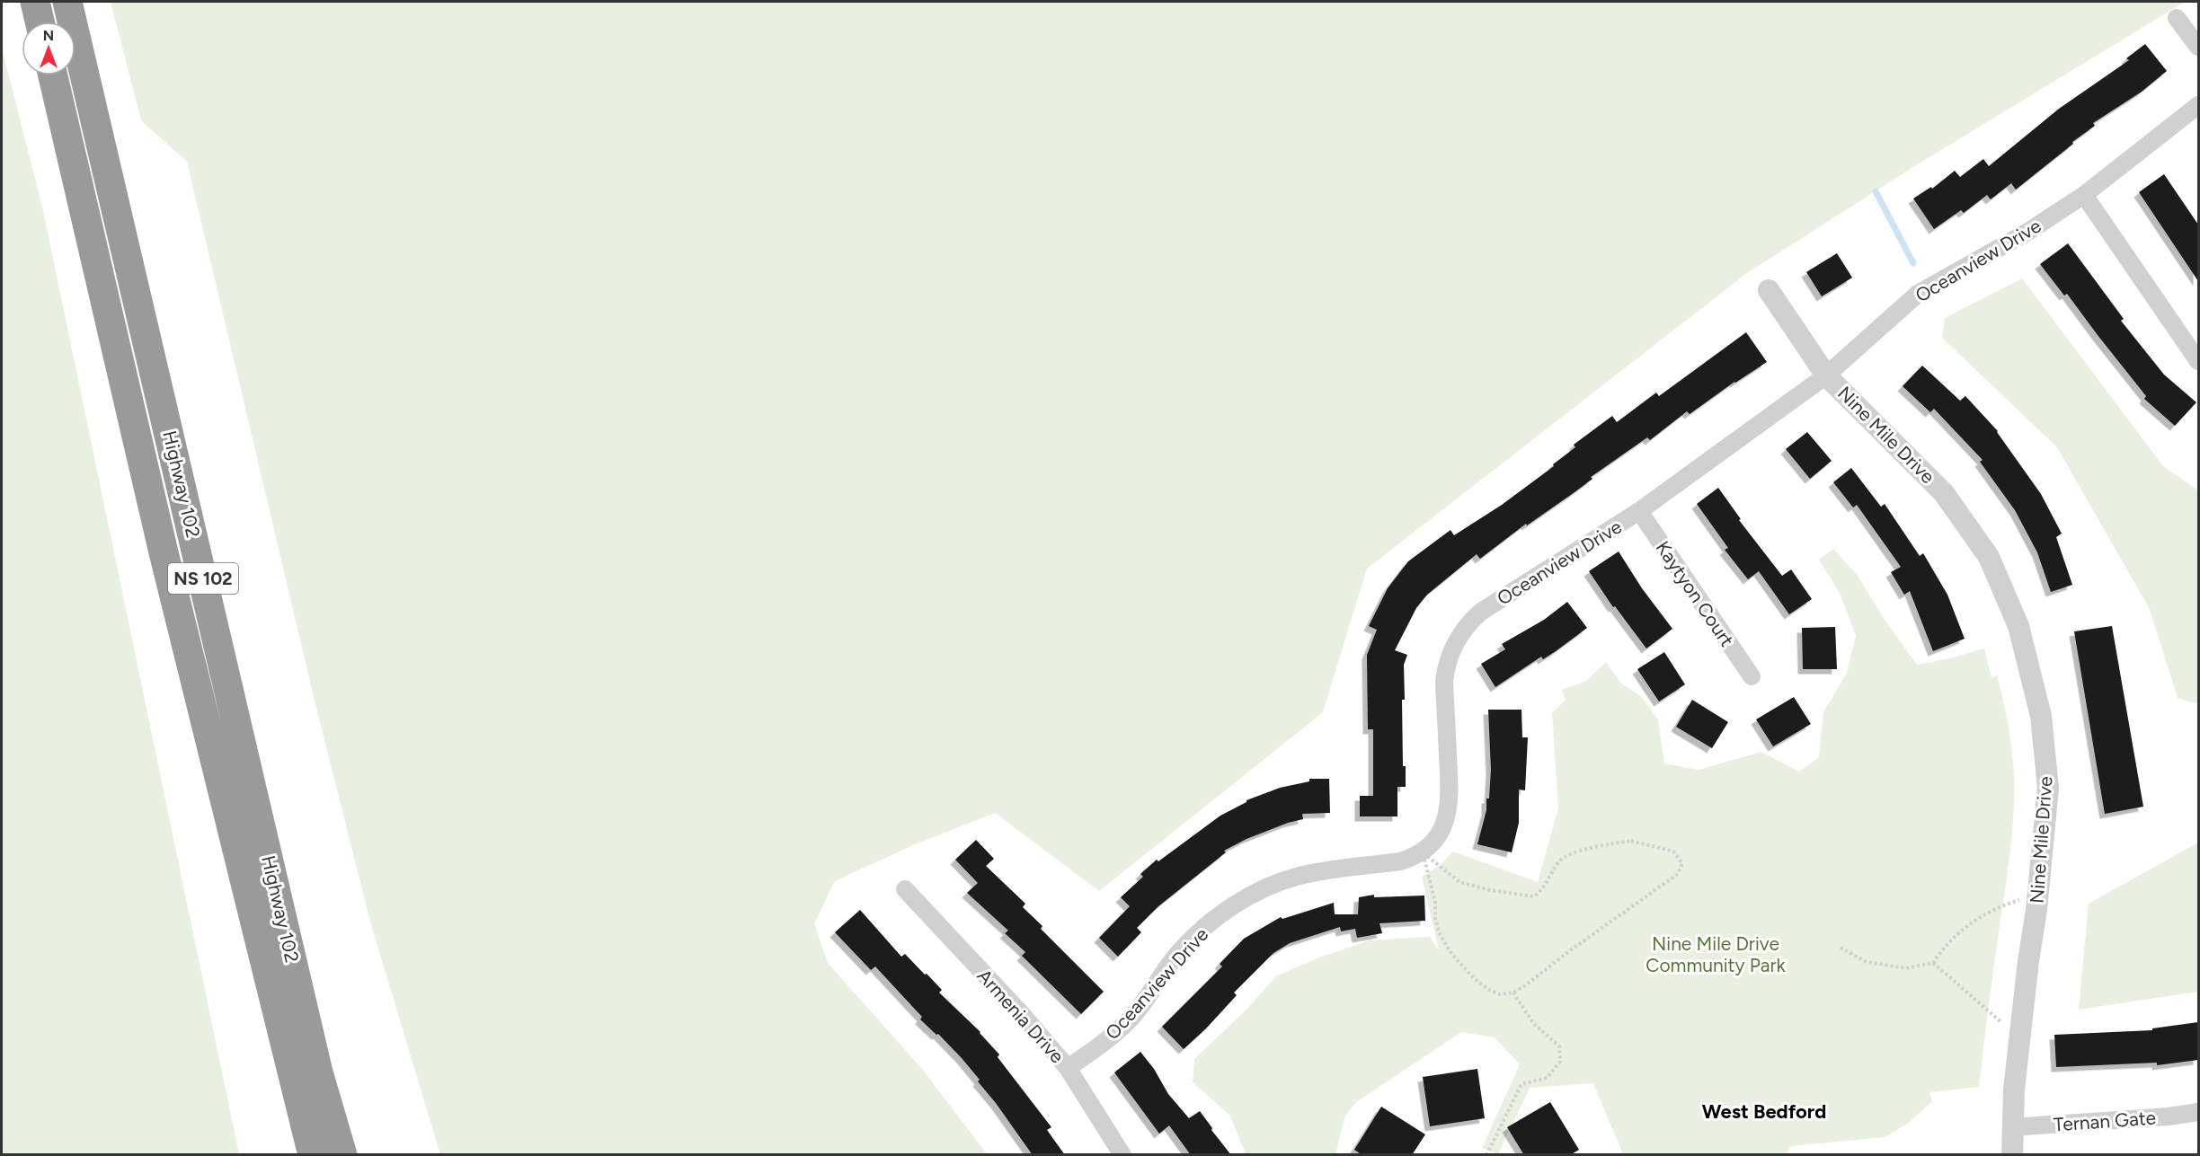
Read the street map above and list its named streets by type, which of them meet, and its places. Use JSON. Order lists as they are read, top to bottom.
{
  "streets": {
    "highway": ["Highway 102", "NS 102"],
    "street": [
      "Oceanview Drive",
      "Nine Mile Drive",
      "Kaytyon Court",
      "Armenia Drive",
      "Ternan Gate"
    ]
  },
  "crossings": [
    ["Oceanview Drive", "Nine Mile Drive"],
    ["Oceanview Drive", "Kaytyon Court"],
    ["Oceanview Drive", "Armenia Drive"],
    ["Nine Mile Drive", "Ternan Gate"]
  ],
  "districts": ["West Bedford"],
  "parks": ["Nine Mile Drive Community Park"],
  "north": "top"
}
